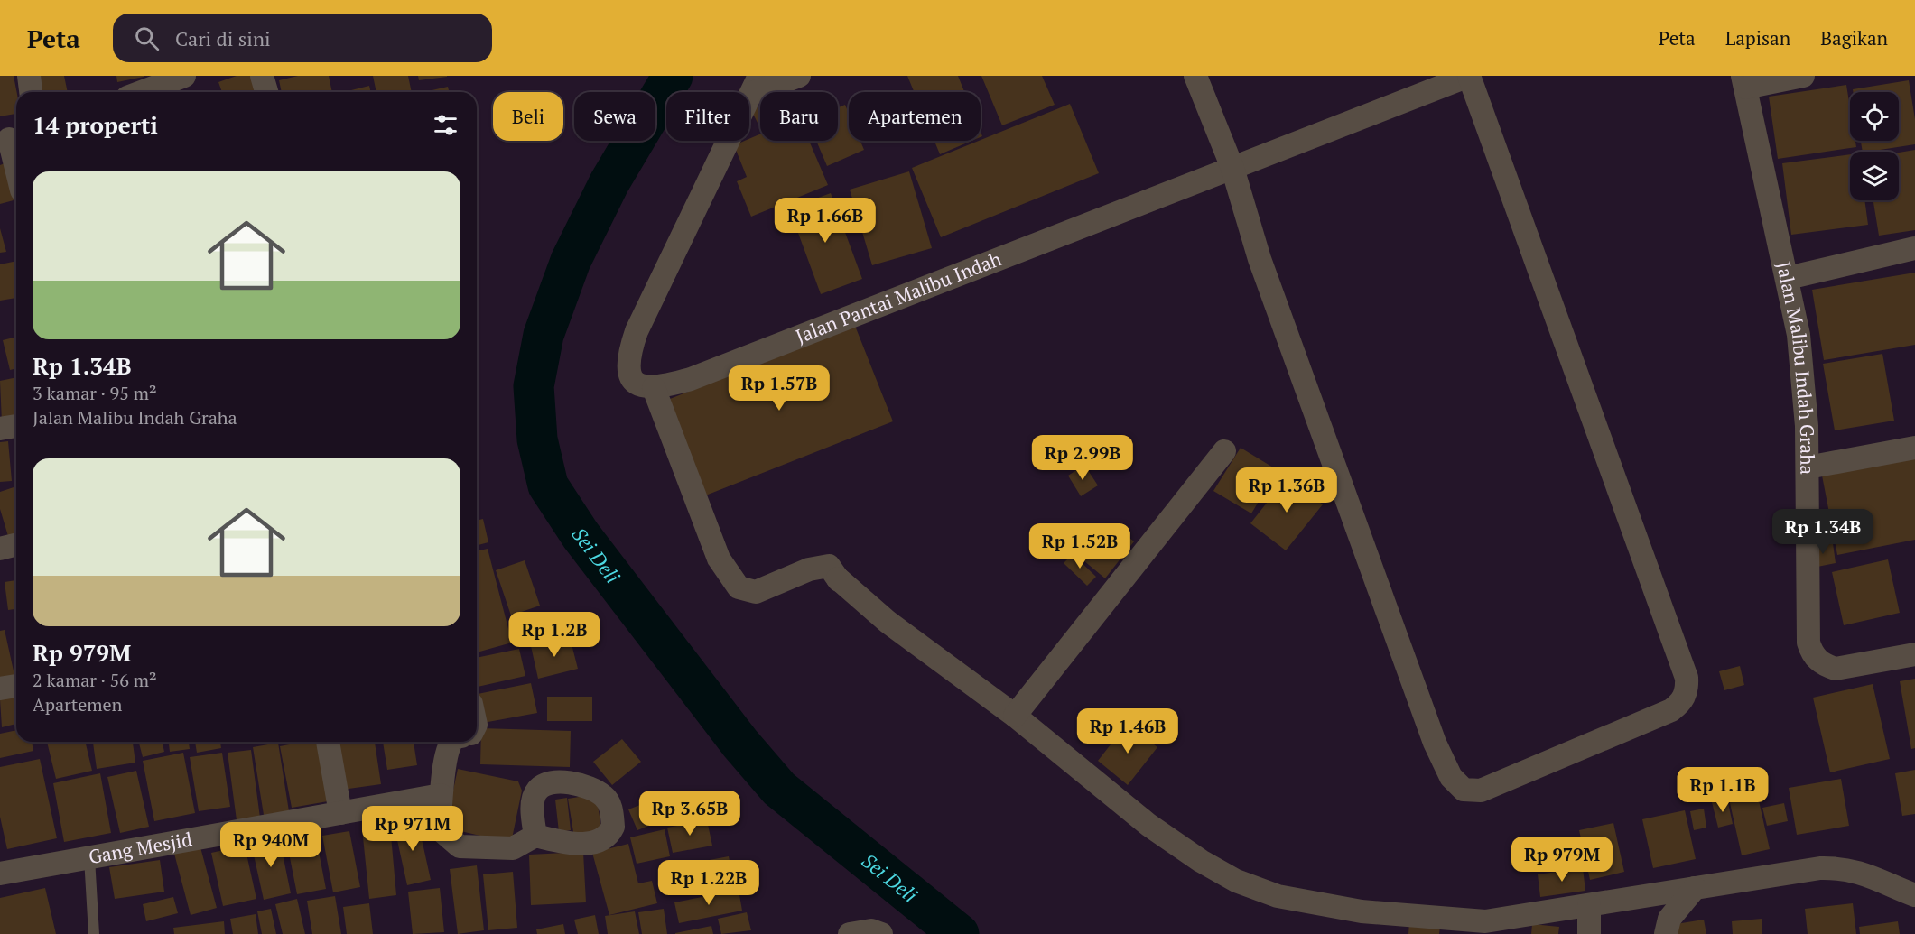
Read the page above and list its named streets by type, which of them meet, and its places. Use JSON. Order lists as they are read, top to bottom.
{
  "streets": {
    "street": ["Jalan Pantai Malibu Indah", "Jalan Malibu Indah Graha", "Gang Mesjid"]
  },
  "water": ["Sei Deli"],
  "page": {
    "header": "Peta",
    "search": "Cari di sini",
    "nav": ["Peta", "Lapisan", "Bagikan"],
    "chip": [
      "Beli",
      "Sewa",
      "Filter",
      "Baru",
      "Apartemen"
    ],
    "heading": "14 properti",
    "list": [
      {
        "name": "Rp 1.34B",
        "note": "3 kamar · 95 m² · Jalan Malibu Indah Graha"
      },
      {
        "name": "Rp 979M",
        "note": "2 kamar · 56 m² · Apartemen"
      }
    ],
    "price": [
      "Rp 1.66B",
      "Rp 1.57B",
      "Rp 2.99B",
      "Rp 1.36B",
      "Rp 1.34B",
      "Rp 1.52B",
      "Rp 1.2B",
      "Rp 1.46B",
      "Rp 1.1B",
      "Rp 3.65B",
      "Rp 971M",
      "Rp 940M",
      "Rp 979M",
      "Rp 1.22B"
    ]
  }
}
